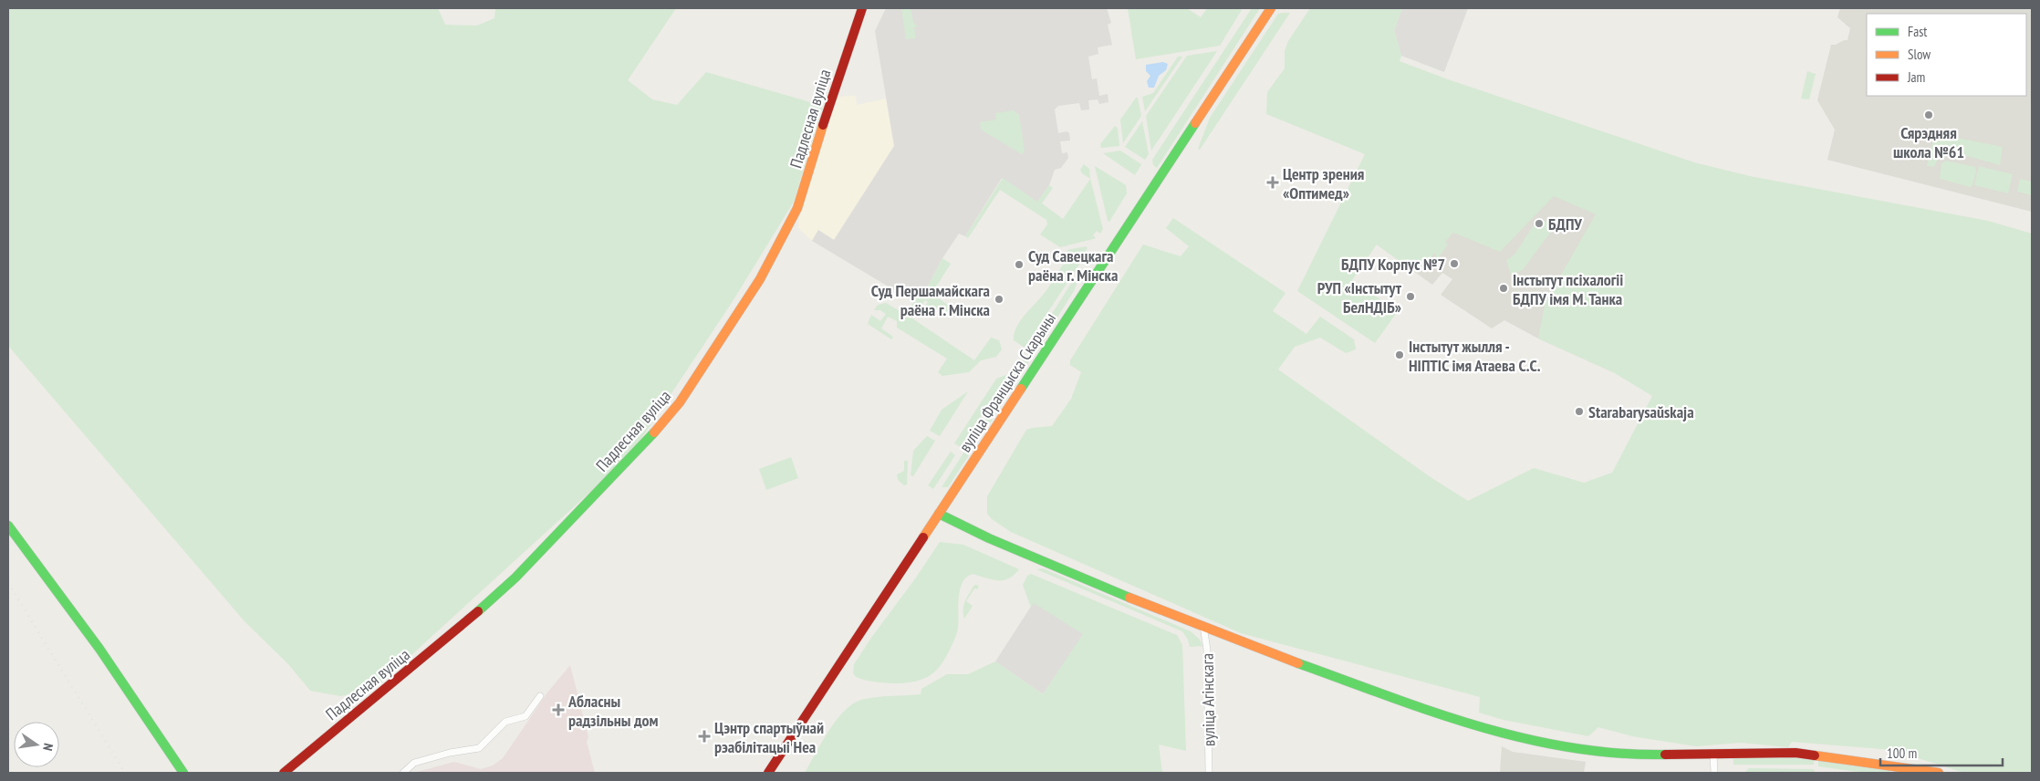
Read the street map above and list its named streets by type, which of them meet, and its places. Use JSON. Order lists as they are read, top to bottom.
{
  "streets": {
    "street": ["Падлесная вуліца", "вуліца Францыска Скарыны", "вуліца Агінскага"]
  },
  "places": {
    "other": [
      "Сярэдняя школа №61",
      "БДПУ",
      "БДПУ Корпус №7",
      "Суд Савецкага раёна г. Мінска",
      "Інстытут псіхалогіі БДПУ імя М. Танка",
      "РУП «Інстытут БелНДІБ»",
      "Суд Першамайскага раёна г. Мінска",
      "Інстытут жылля - НІПТІС імя Атаева С.С.",
      "Starabarysaŭskaja"
    ],
    "health": ["Центр зрения «Оптимед»", "Абласны радзільны дом", "Цэнтр спартыўнай рэабілітацыі Неа"]
  },
  "legend": ["Fast", "Slow", "Jam"],
  "scale_bar": "100 m",
  "north": "right"
}
